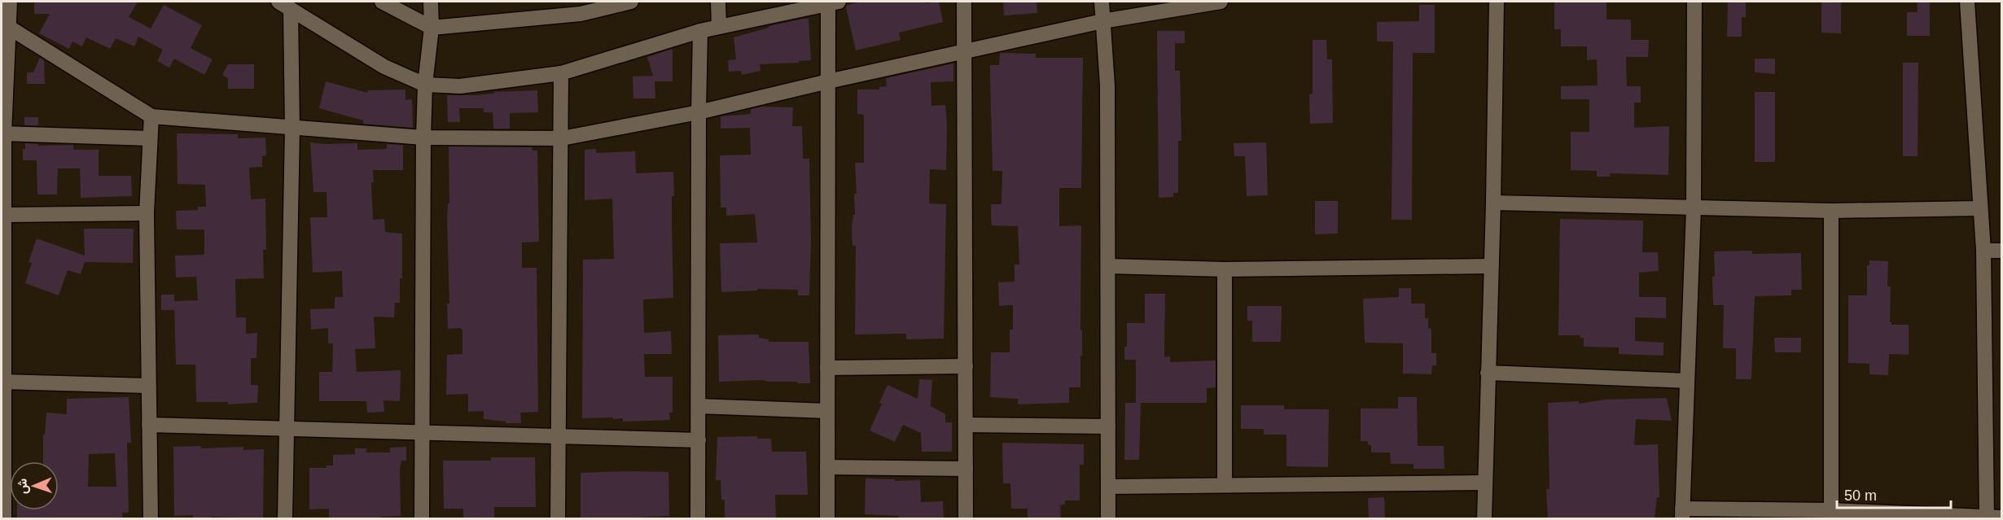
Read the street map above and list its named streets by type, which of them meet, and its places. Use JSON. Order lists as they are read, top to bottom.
{
  "scale_bar": "50 m",
  "north": "left"
}
